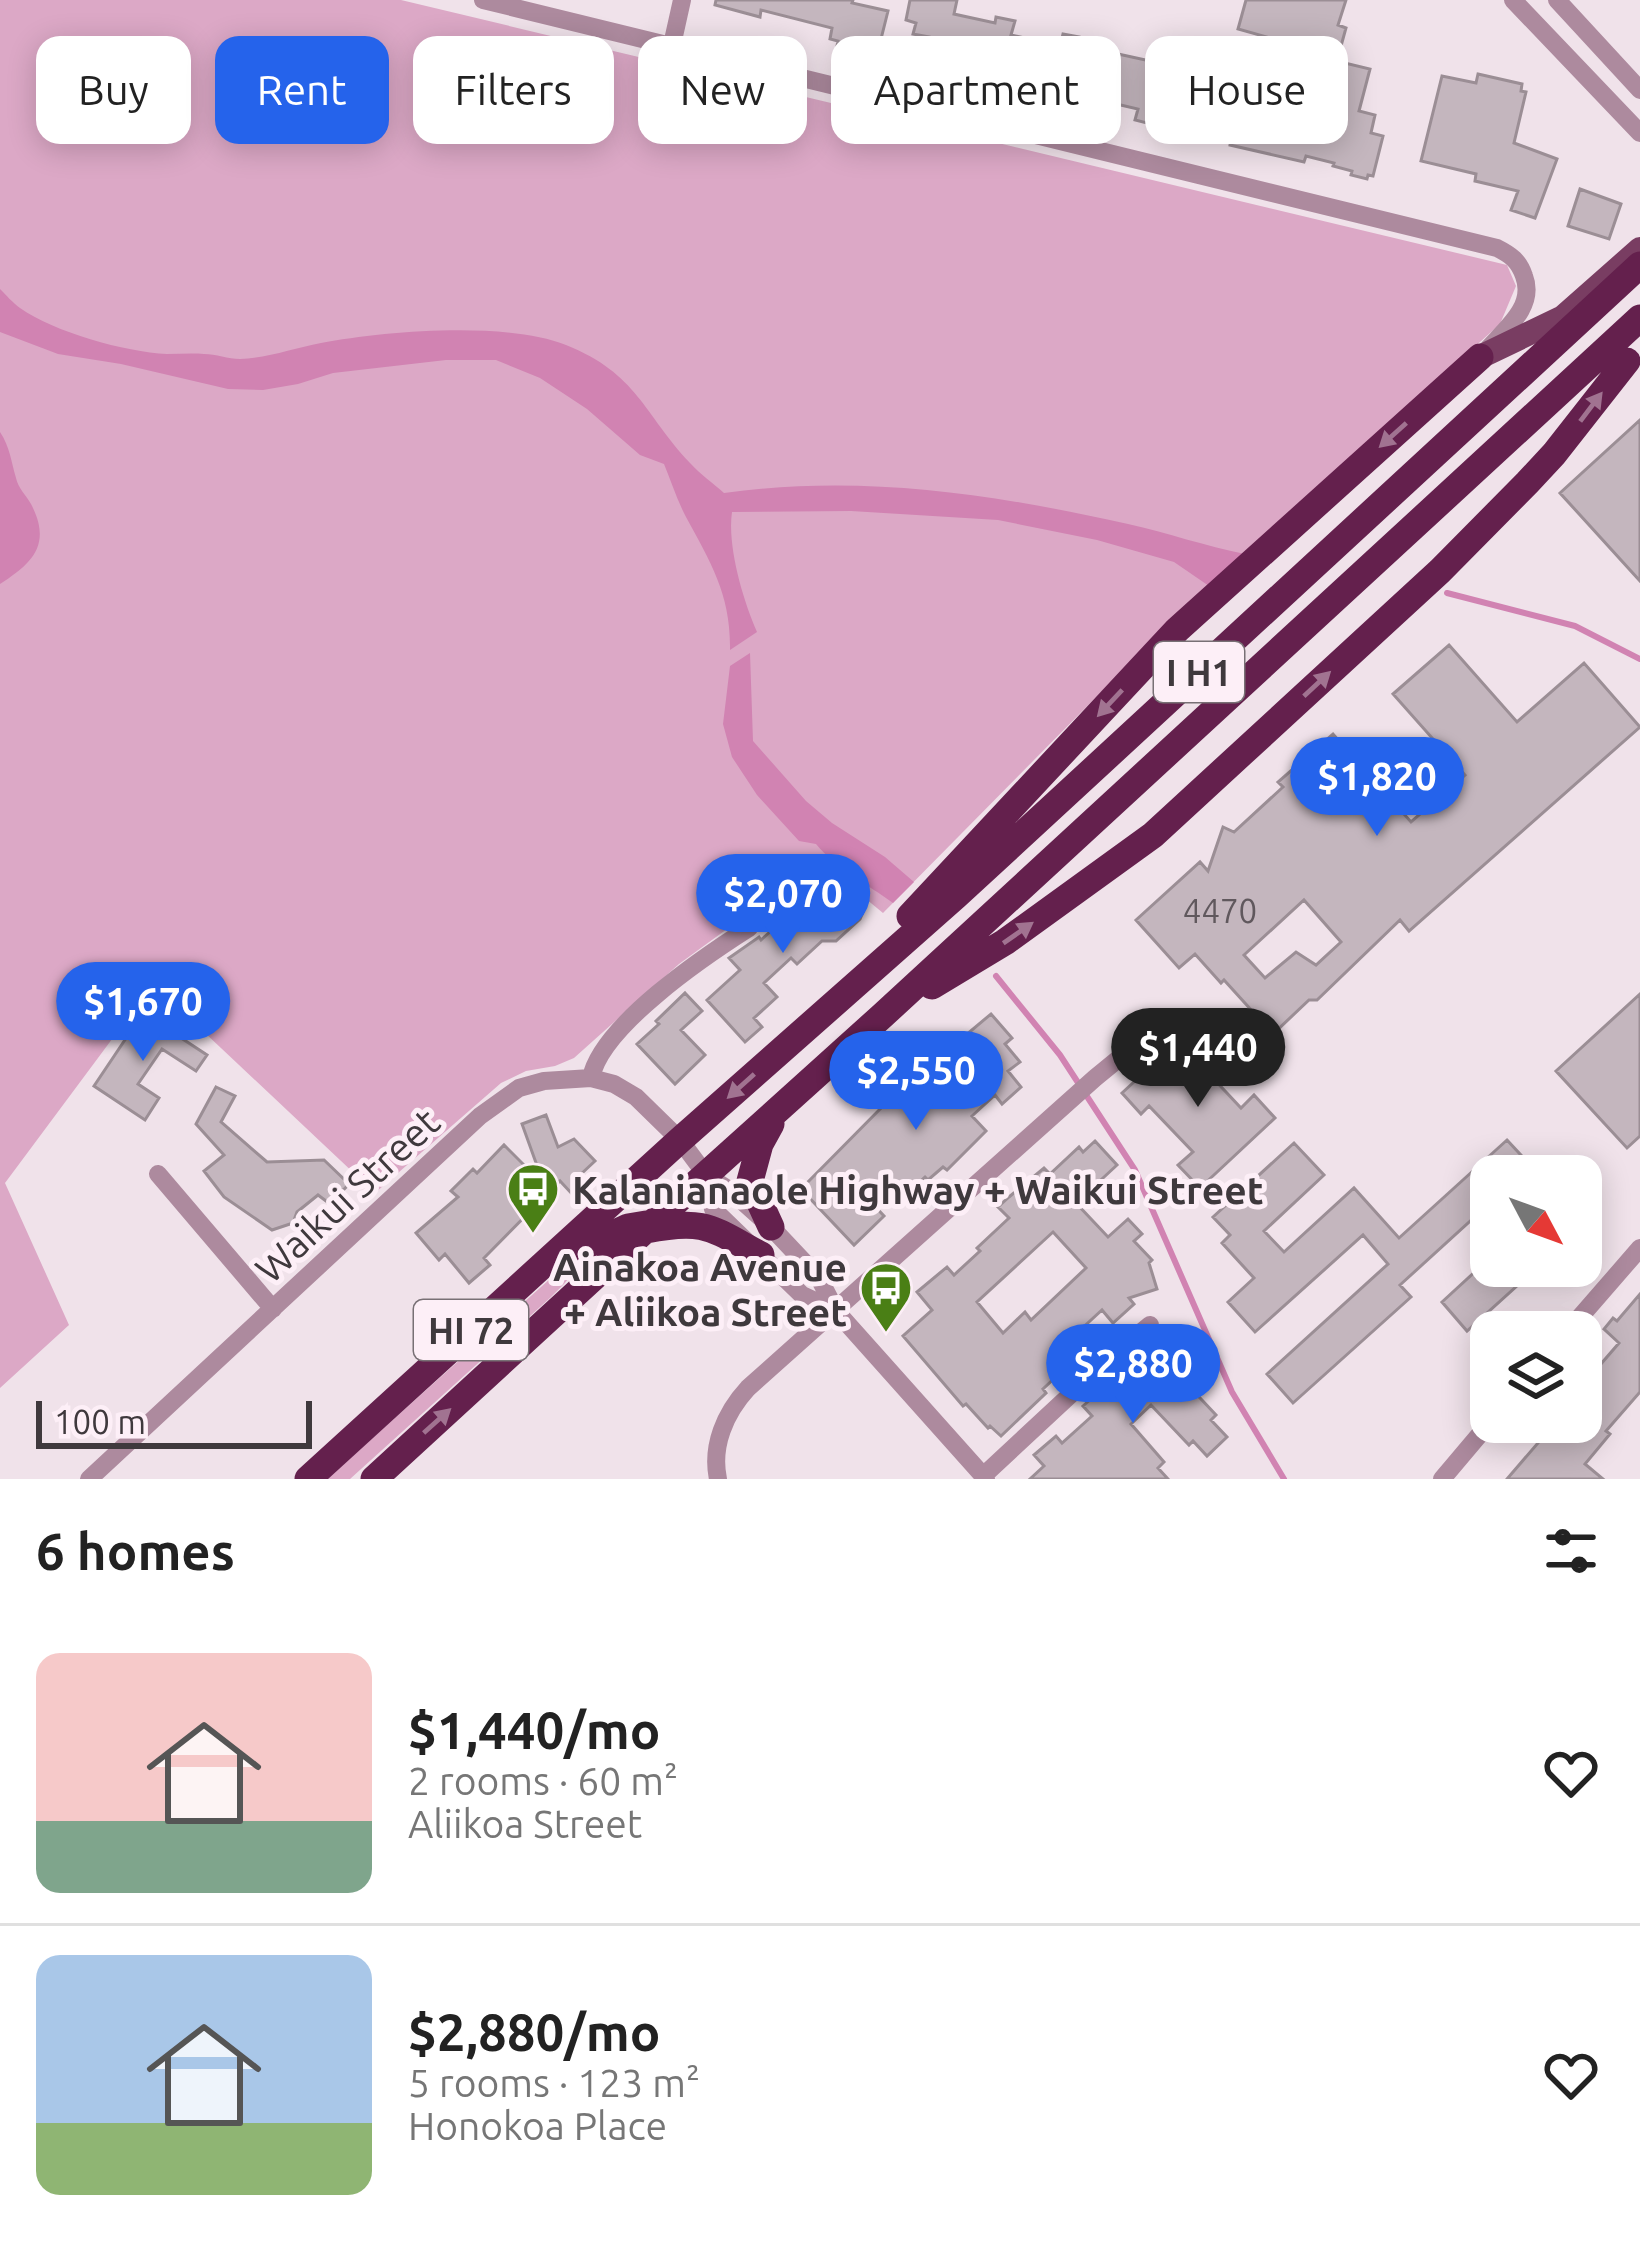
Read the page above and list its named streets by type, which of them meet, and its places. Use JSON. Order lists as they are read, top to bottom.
{
  "streets": {
    "highway": ["I H1", "HI 72"],
    "street": ["Waikui Street"]
  },
  "crossings": [
    ["I H1", "HI 72"]
  ],
  "places": {
    "bus stop": ["Kalanianaole Highway + Waikui Street", "Ainakoa Avenue + Aliikoa Street"]
  },
  "house_numbers": ["4470"],
  "scale_bar": "100 m",
  "north": "bottom right",
  "page": {
    "chip": [
      "Buy",
      "Rent",
      "Filters",
      "New",
      "Apartment",
      "House"
    ],
    "price": [
      "$1,820",
      "$2,070",
      "$1,670",
      "$1,440",
      "$2,550",
      "$2,880"
    ],
    "scale": "100 m",
    "heading": "6 homes",
    "list": [
      {
        "name": "$1,440/mo",
        "note": "2 rooms · 60 m² · Aliikoa Street"
      },
      {
        "name": "$2,880/mo",
        "note": "5 rooms · 123 m² · Honokoa Place"
      }
    ]
  }
}
